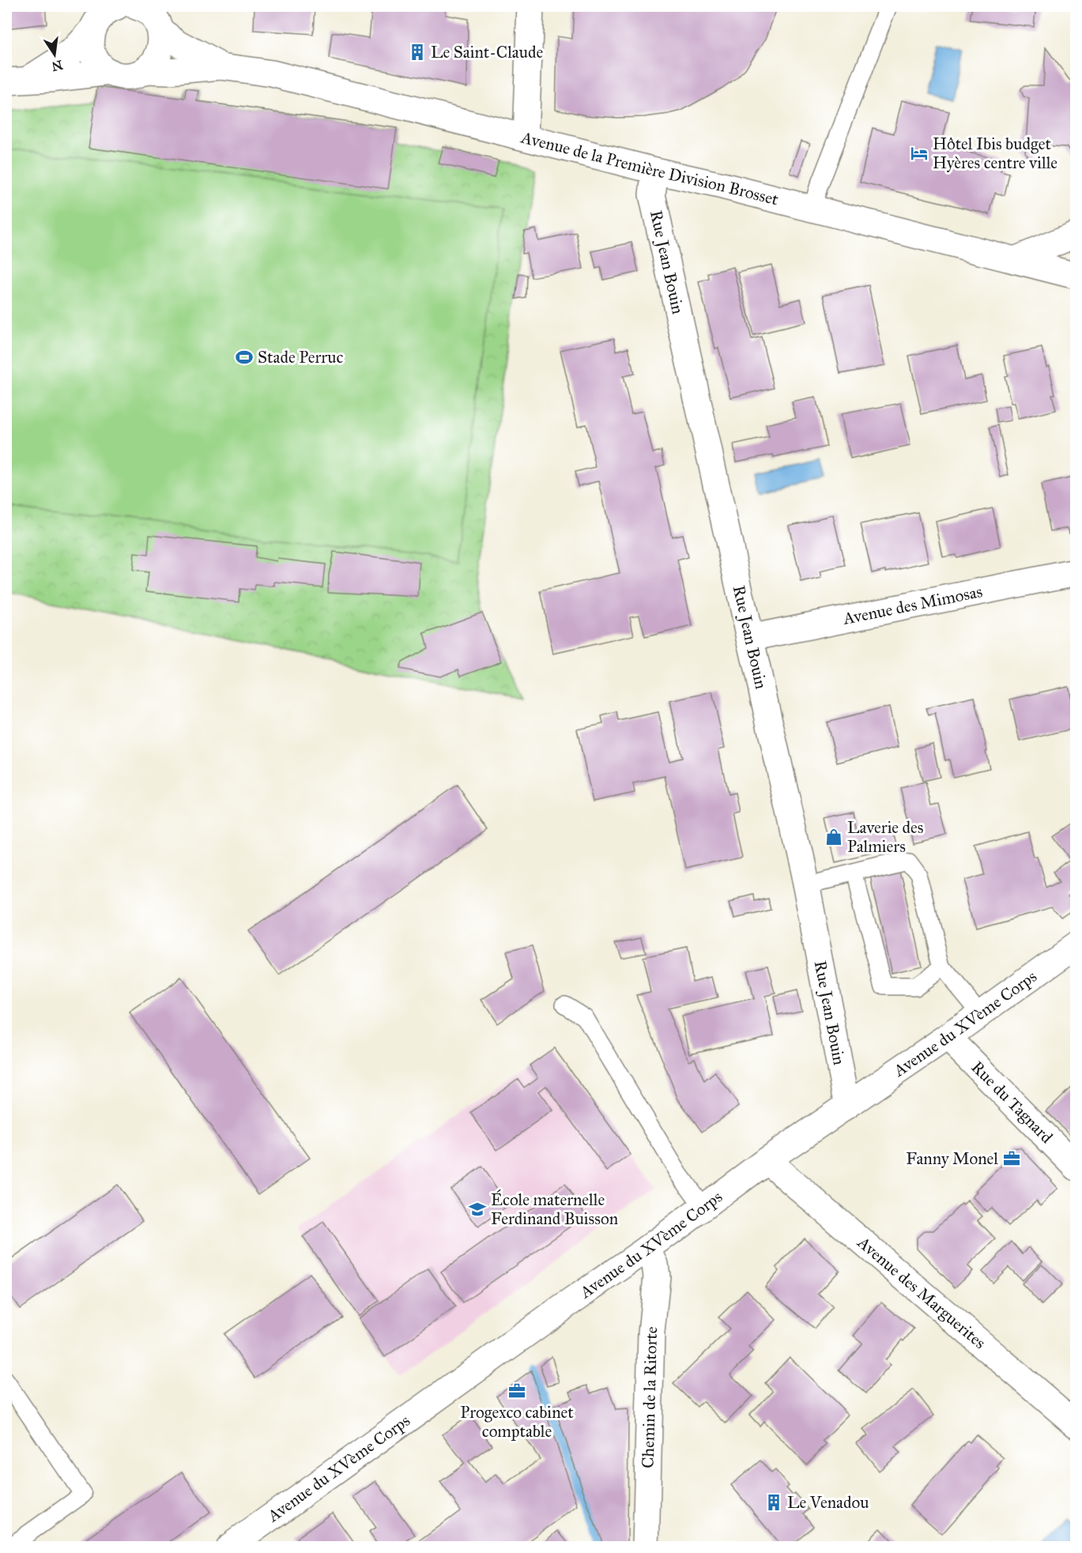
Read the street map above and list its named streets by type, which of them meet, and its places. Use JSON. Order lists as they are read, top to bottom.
{
  "streets": {
    "street": [
      "Avenue de la Première Division Brosset",
      "Rue Jean Bouin",
      "Avenue des Mimosas",
      "Avenue du XVème Corps",
      "Rue du Tagnard",
      "Avenue des Marguerites",
      "Chemin de la Ritorte"
    ]
  },
  "crossings": [
    ["Avenue de la Première Division Brosset", "Rue Jean Bouin"],
    ["Rue Jean Bouin", "Avenue des Mimosas"],
    ["Rue Jean Bouin", "Avenue du XVème Corps"],
    ["Avenue du XVème Corps", "Rue du Tagnard"],
    ["Avenue du XVème Corps", "Avenue des Marguerites"],
    ["Avenue du XVème Corps", "Chemin de la Ritorte"]
  ],
  "places": {
    "building": ["Le Saint-Claude", "Le Venadou"],
    "hotel": ["Hôtel Ibis budget Hyères centre ville"],
    "sports": ["Stade Perruc"],
    "shop": ["Laverie des Palmiers"],
    "office": ["Fanny Monel", "Progexco cabinet comptable"],
    "school or university": ["École maternelle Ferdinand Buisson"]
  },
  "north": "bottom"
}
